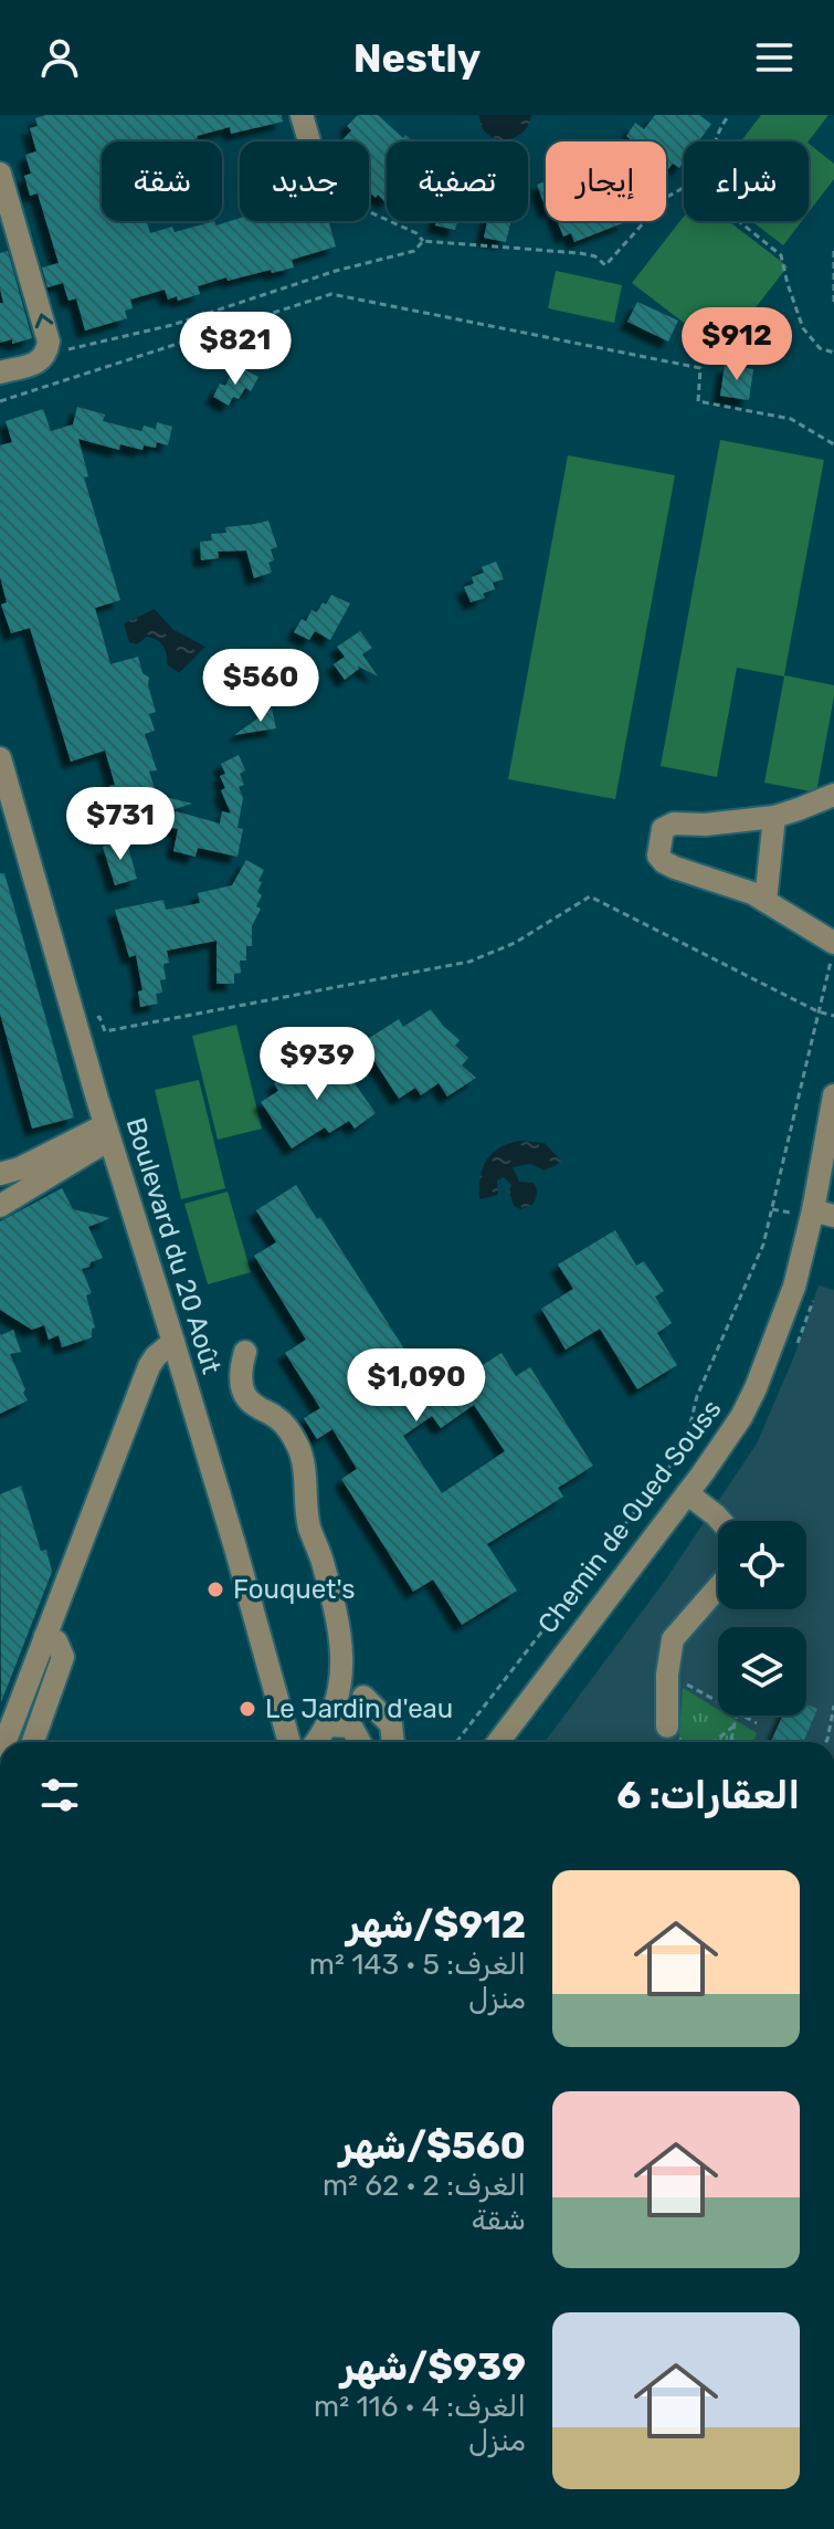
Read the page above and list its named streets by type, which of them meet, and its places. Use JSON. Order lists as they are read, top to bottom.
{
  "streets": {
    "street": ["Boulevard du 20 Août", "Chemin de Oued Souss"]
  },
  "places": ["Fouquet's", "Le Jardin d'eau"],
  "page": {
    "header": "Nestly",
    "chip": [
      "شراء",
      "إيجار",
      "تصفية",
      "جديد",
      "شقة"
    ],
    "price": [
      "$912",
      "$821",
      "$560",
      "$731",
      "$939",
      "$1,090"
    ],
    "heading": "العقارات: 6",
    "list": [
      {
        "name": "$912/شهر",
        "note": "الغرف: 5 · 143 m² · منزل"
      },
      {
        "name": "$560/شهر",
        "note": "الغرف: 2 · 62 m² · شقة"
      },
      {
        "name": "$939/شهر",
        "note": "الغرف: 4 · 116 m² · منزل"
      }
    ]
  }
}
